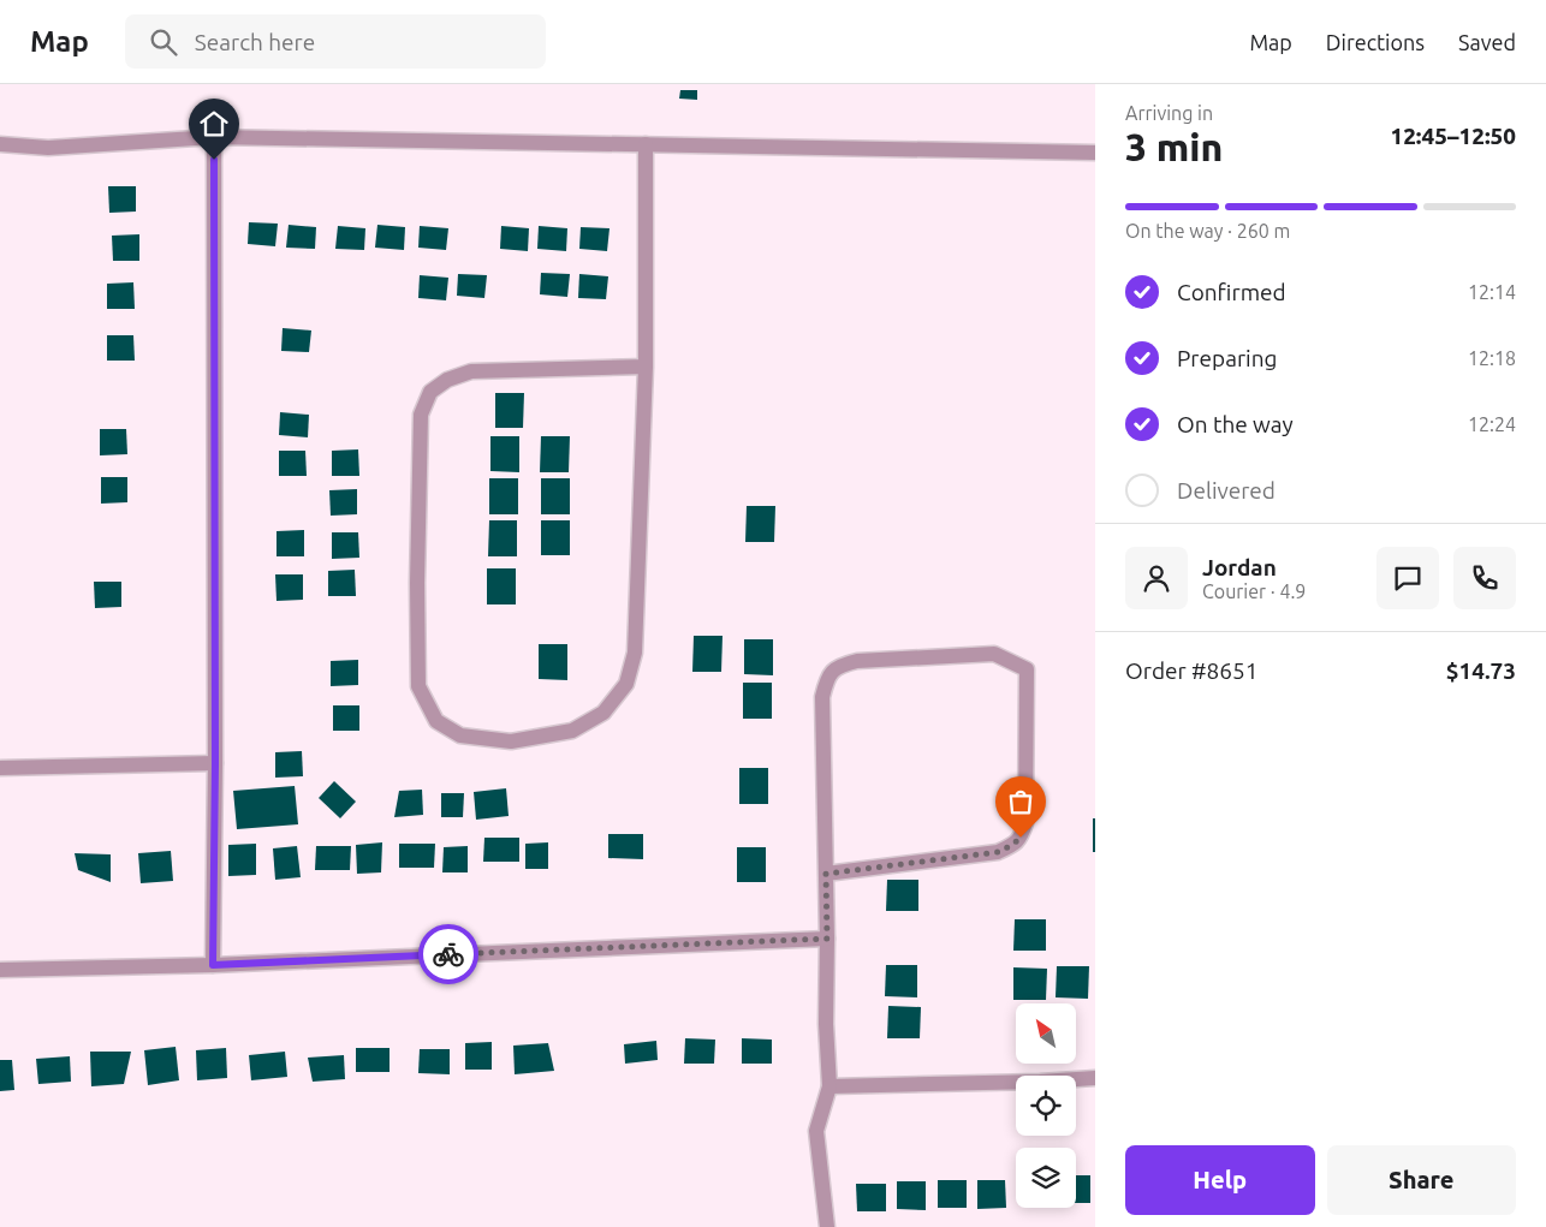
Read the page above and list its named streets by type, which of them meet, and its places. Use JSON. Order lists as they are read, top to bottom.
{
  "north": "top left",
  "page": {
    "header": "Map",
    "search": "Search here",
    "nav": ["Map", "Directions", "Saved"],
    "heading": ["3 min", "Arriving in", "12:45–12:50"],
    "panel": [
      "Jordan",
      "Courier · 4.9",
      "Order #8651",
      "$14.73"
    ],
    "bar": "On the way · 260 m",
    "list": [
      ["Confirmed", "12:14"],
      ["Preparing", "12:18"],
      ["On the way", "12:24"],
      "Delivered"
    ],
    "buttons": ["Help", "Share"]
  }
}
